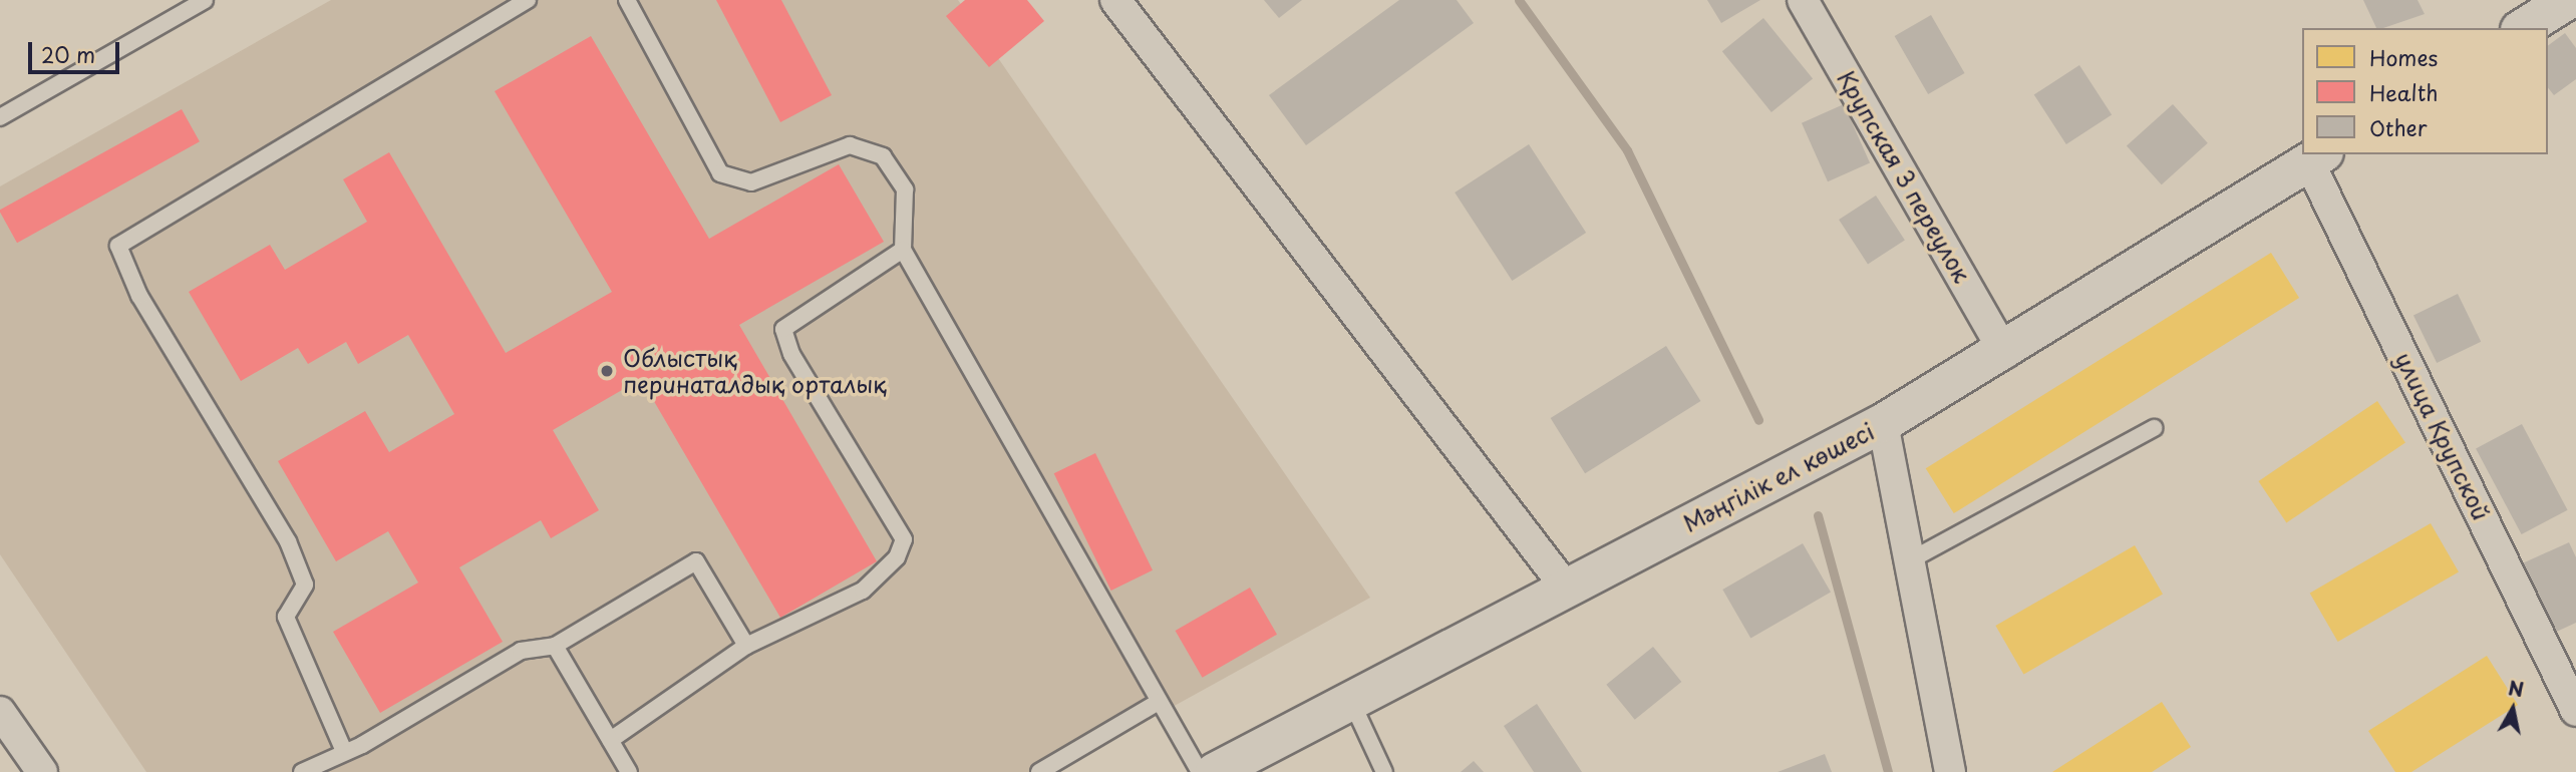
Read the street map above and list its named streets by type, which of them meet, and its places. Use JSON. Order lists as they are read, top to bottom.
{
  "streets": {
    "street": ["Крупская 3 переулок", "улица Крупской", "Мәңгілік ел көшесі"]
  },
  "crossings": [
    ["Крупская 3 переулок", "Мәңгілік ел көшесі"],
    ["улица Крупской", "Мәңгілік ел көшесі"]
  ],
  "places": ["Облыстық перинаталдық орталық"],
  "legend": ["Homes", "Health", "Other"],
  "scale_bar": "20 m",
  "north": "top"
}
